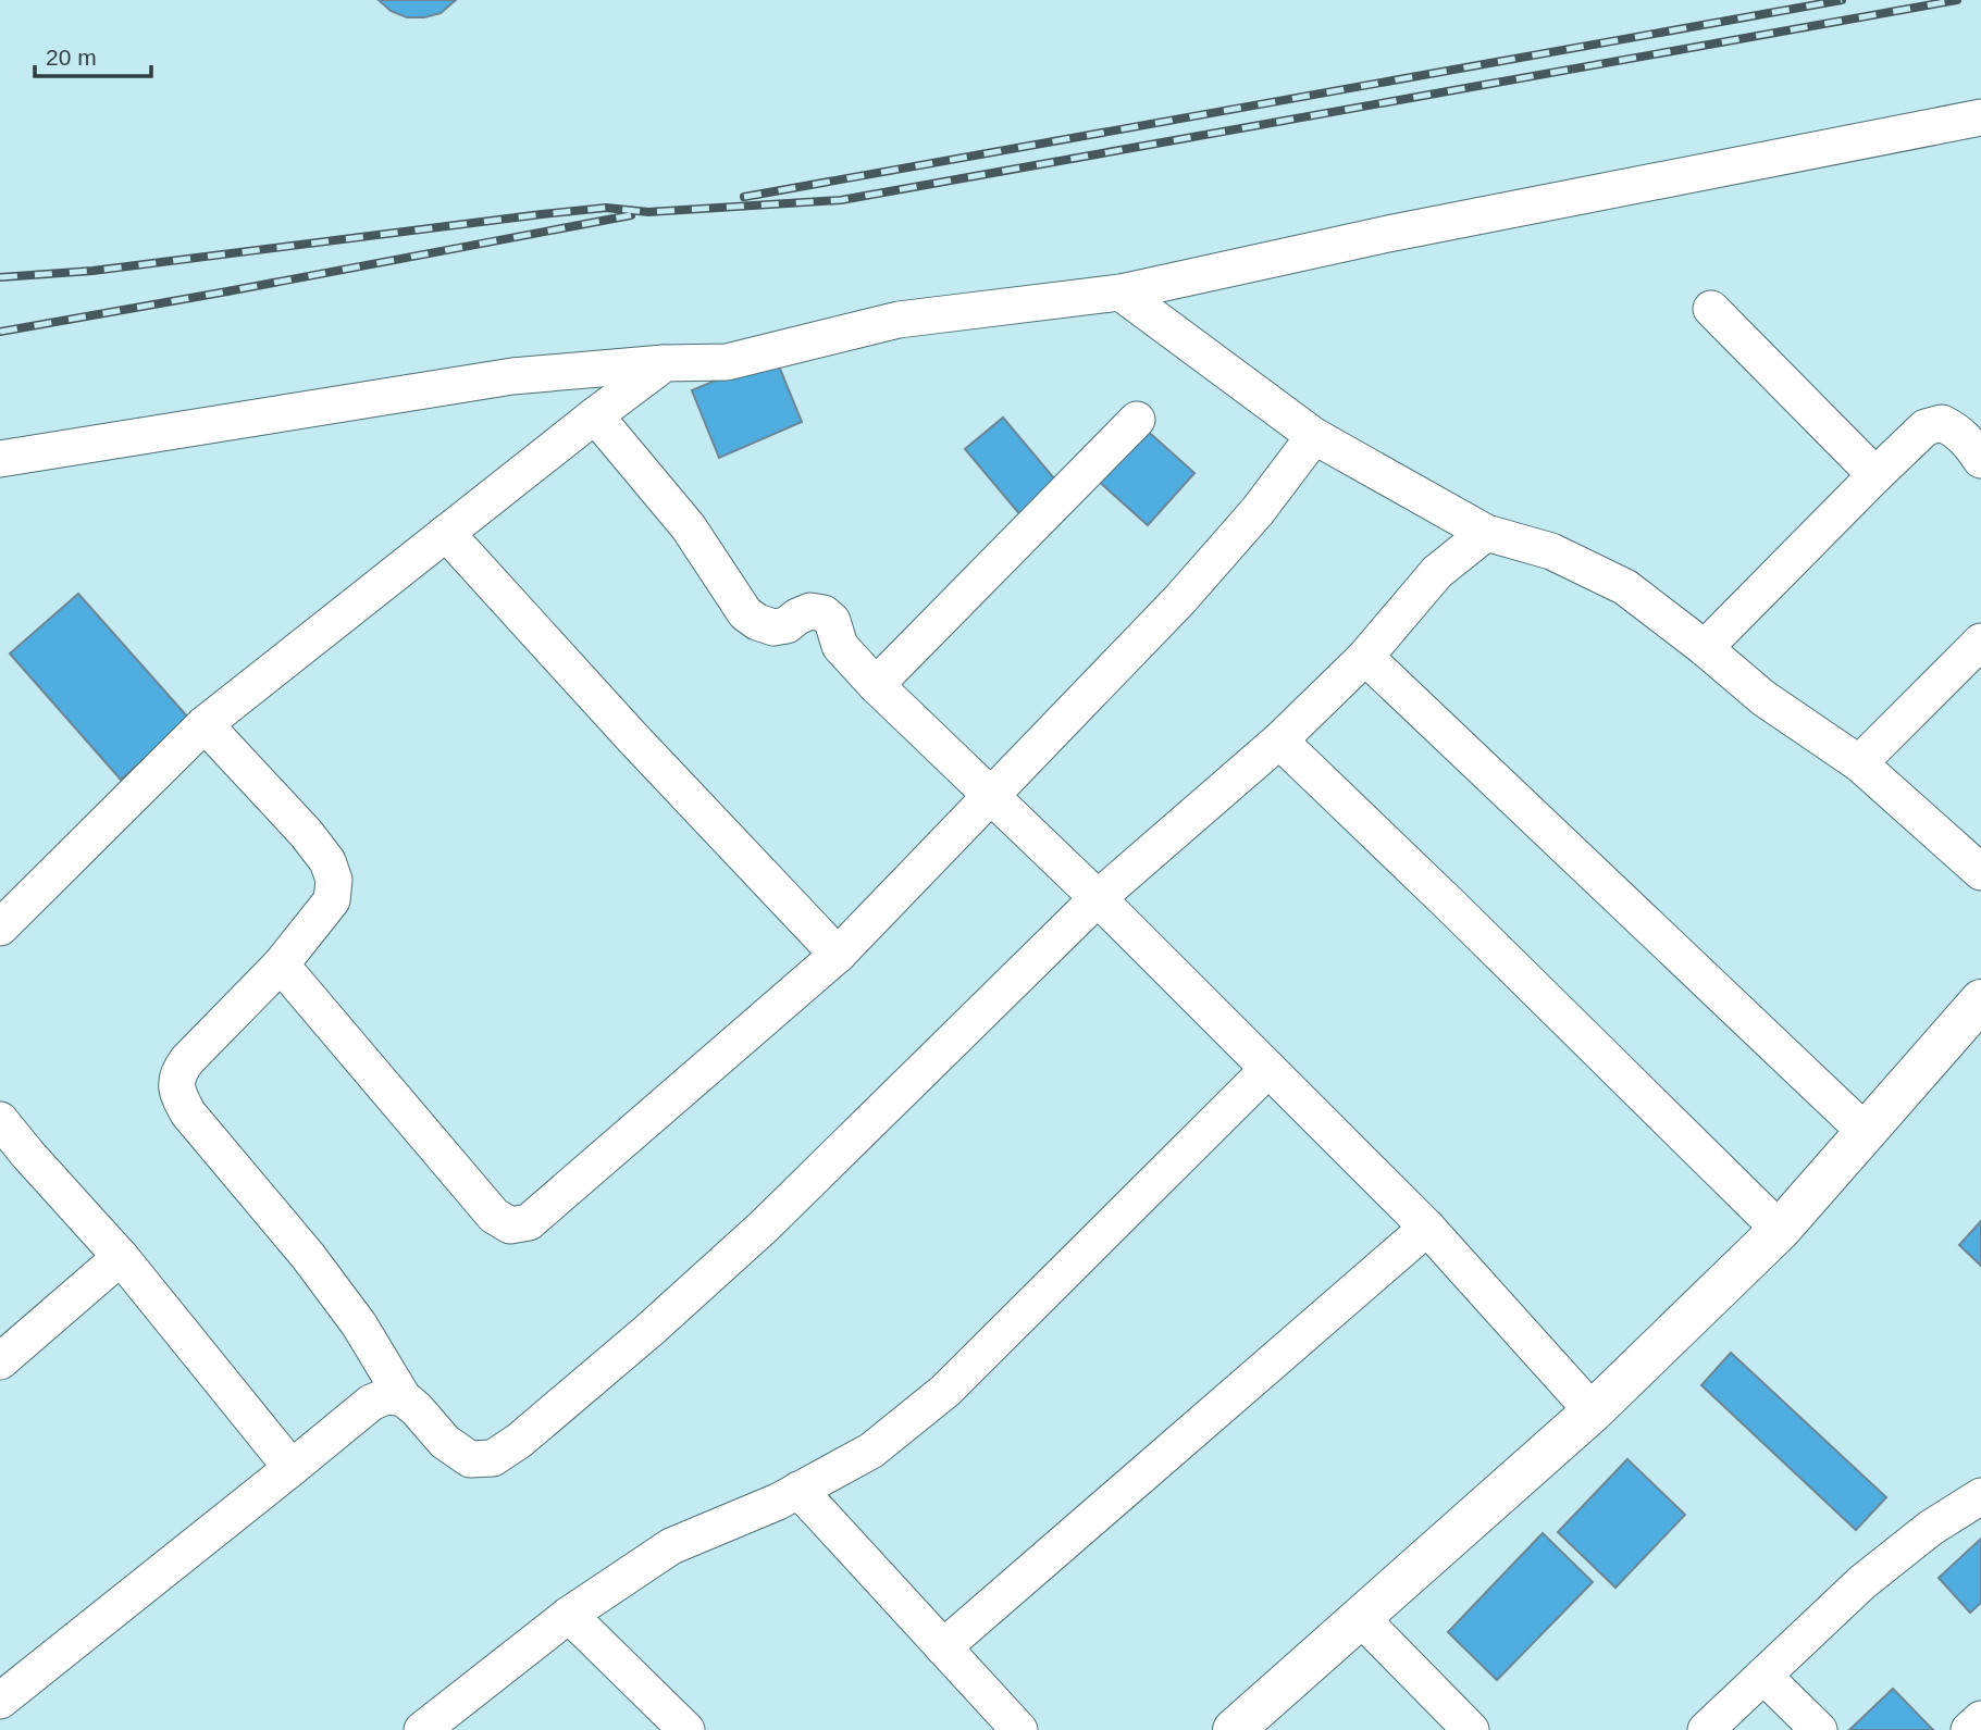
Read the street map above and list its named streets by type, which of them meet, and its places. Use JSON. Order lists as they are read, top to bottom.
{
  "scale_bar": "20 m"
}
